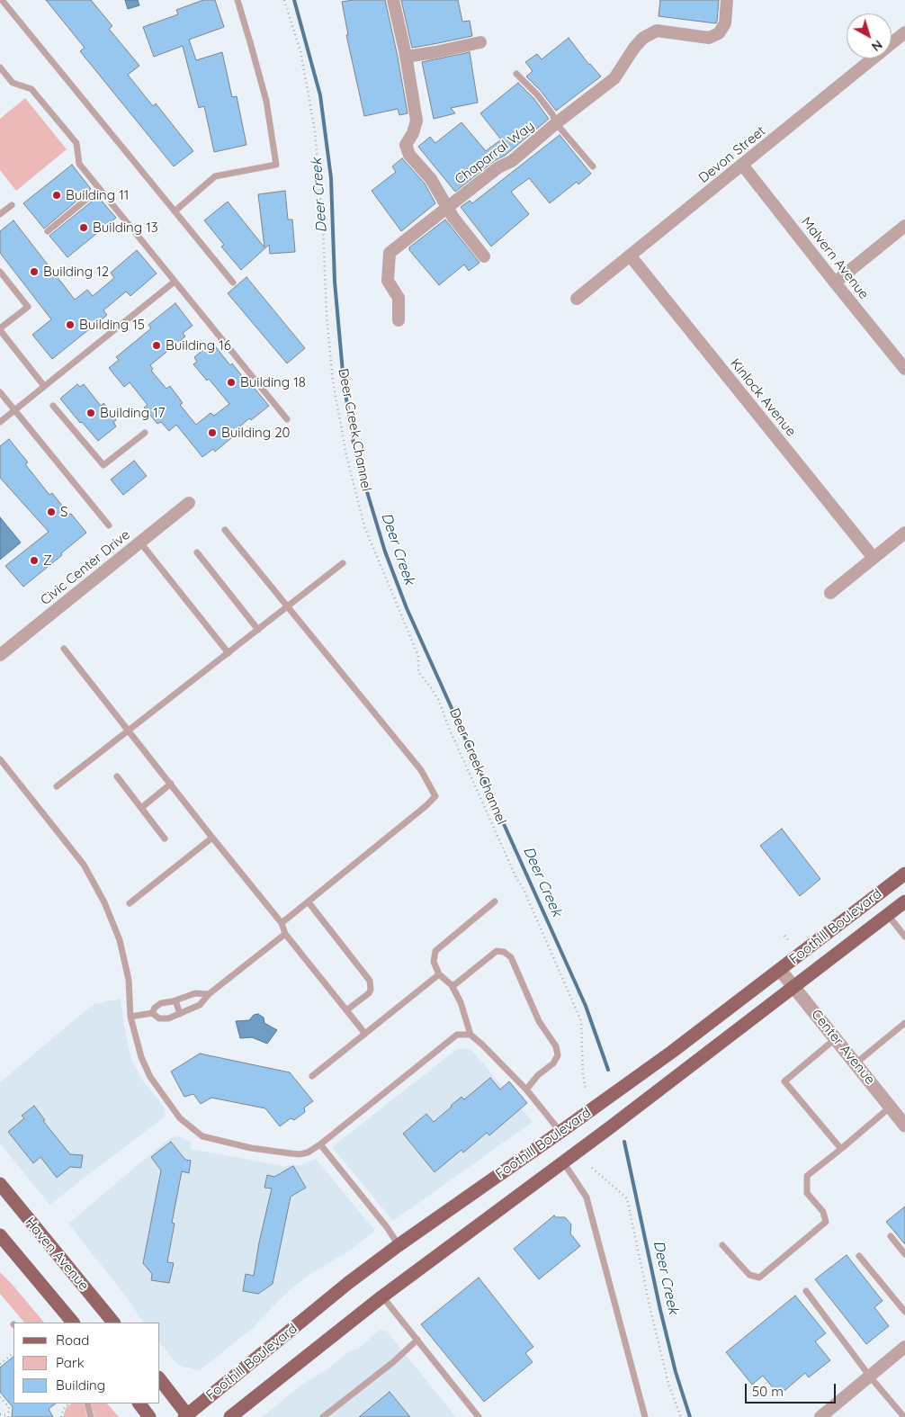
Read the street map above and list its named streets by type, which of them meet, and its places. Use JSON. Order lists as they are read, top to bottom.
{
  "streets": {
    "main road": ["Foothill Boulevard", "Haven Avenue"],
    "street": [
      "Chaparral Way",
      "Devon Street",
      "Malvern Avenue",
      "Kinlock Avenue",
      "Civic Center Drive",
      "Center Avenue"
    ],
    "path": ["Deer Creek Channel"]
  },
  "crossings": [
    ["Devon Street", "Malvern Avenue"],
    ["Devon Street", "Kinlock Avenue"],
    ["Foothill Boulevard", "Center Avenue"]
  ],
  "water": ["Deer Creek"],
  "places": [
    "Building 11",
    "Building 13",
    "Building 12",
    "Building 15",
    "Building 16",
    "Building 18",
    "Building 17",
    "Building 20",
    "S",
    "Z"
  ],
  "legend": ["Road", "Park", "Building"],
  "scale_bar": "50 m",
  "north": "bottom right"
}
